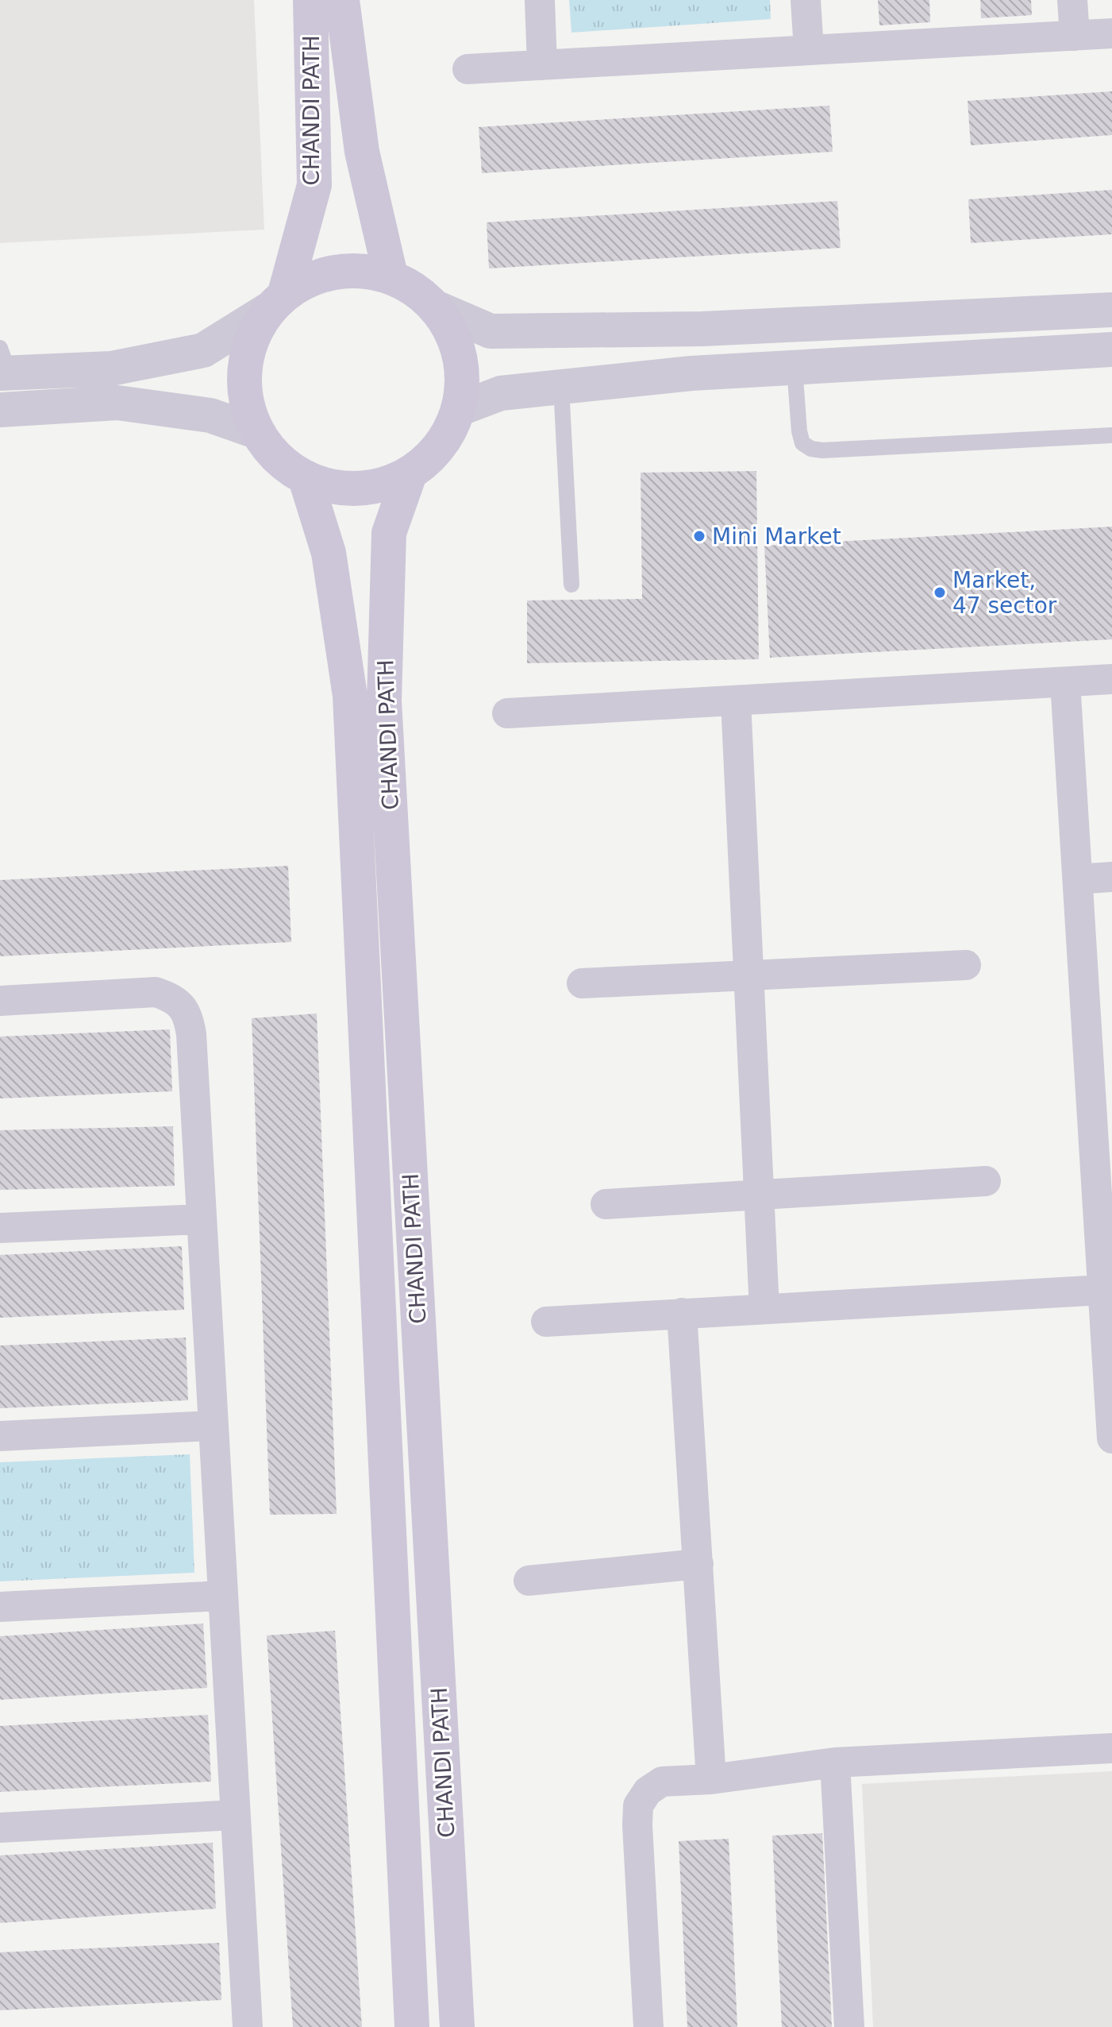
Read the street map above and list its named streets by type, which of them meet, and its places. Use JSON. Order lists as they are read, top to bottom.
{
  "streets": {
    "main road": ["CHANDI PATH"]
  },
  "places": ["Mini Market", "Market, 47 sector"]
}
